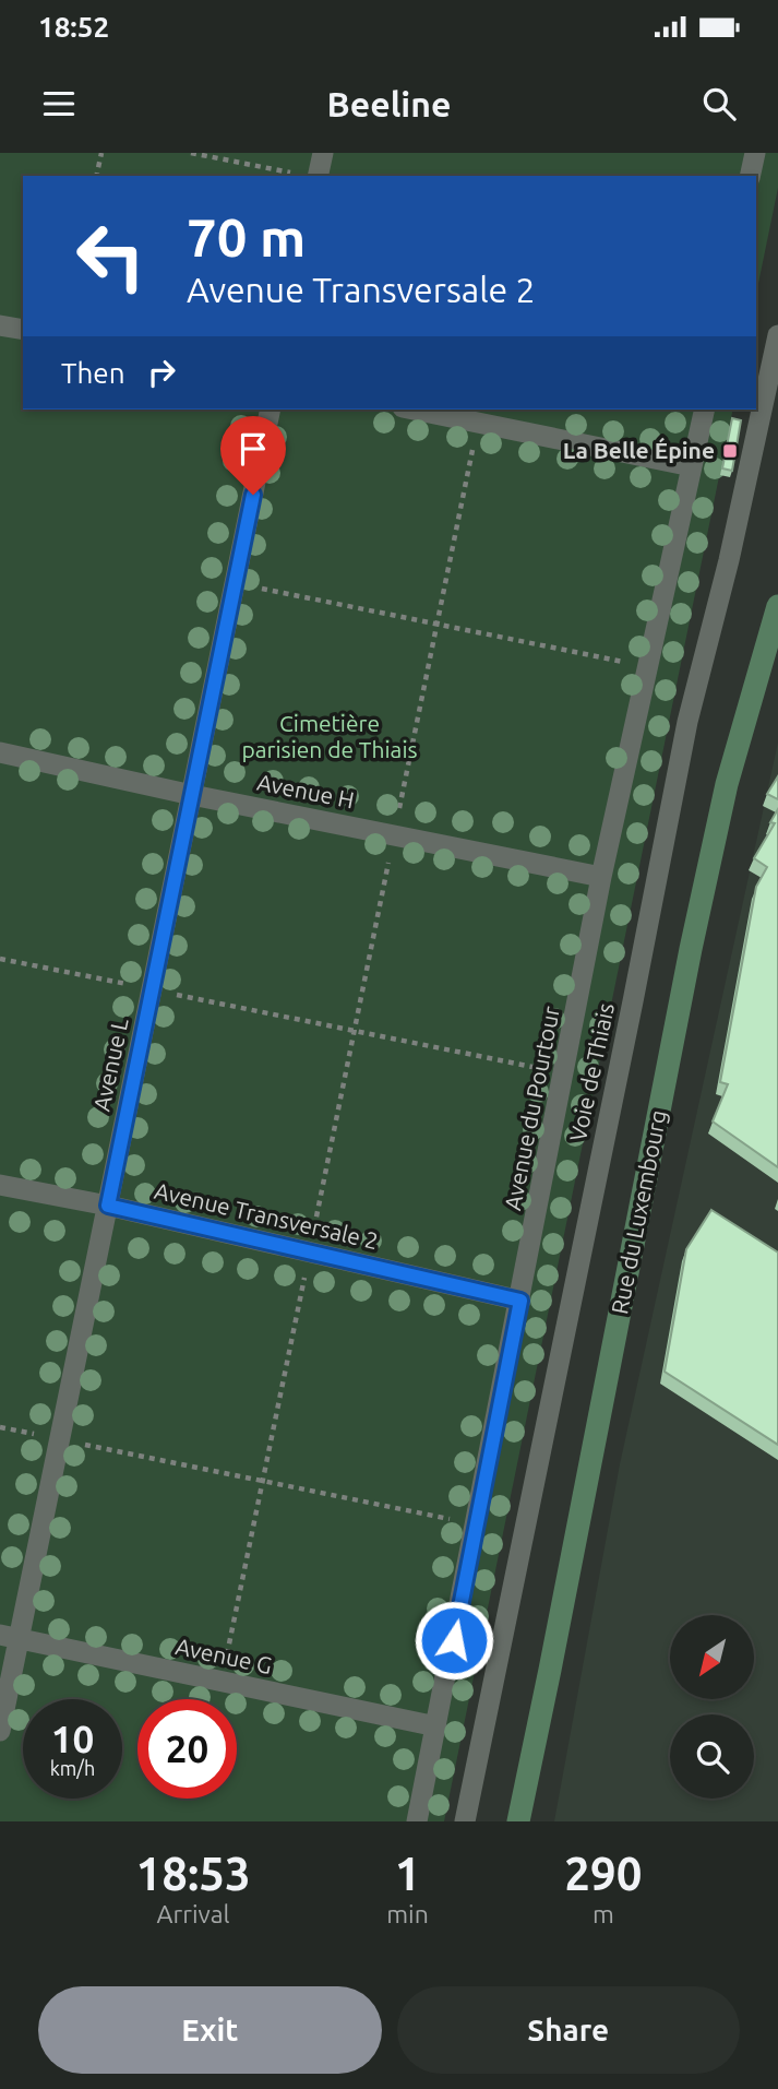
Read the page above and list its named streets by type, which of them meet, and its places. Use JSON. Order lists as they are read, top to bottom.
{
  "streets": {
    "street": ["Rue du Luxembourg"],
    "lane": [
      "Avenue H",
      "Avenue L",
      "Voie de Thiais",
      "Avenue du Pourtour",
      "Avenue Transversale 2",
      "Avenue G"
    ]
  },
  "crossings": [
    ["Avenue H", "Avenue L"],
    ["Avenue H", "Avenue du Pourtour"],
    ["Avenue L", "Avenue Transversale 2"],
    ["Avenue L", "Avenue G"],
    ["Avenue du Pourtour", "Avenue Transversale 2"],
    ["Avenue du Pourtour", "Avenue G"]
  ],
  "parks": ["Cimetière parisien de Thiais"],
  "places": {
    "transit": ["La Belle Épine"]
  },
  "north": "bottom left",
  "page": {
    "status": "18:52",
    "header": "Beeline",
    "turn": ["70 m", "Avenue Transversale 2"],
    "then": "Then",
    "speed": "10 km/h",
    "limit": "20",
    "eta": [
      "18:53",
      "Arrival",
      "1",
      "min",
      "290",
      "m"
    ],
    "buttons": ["Exit", "Share"]
  }
}
